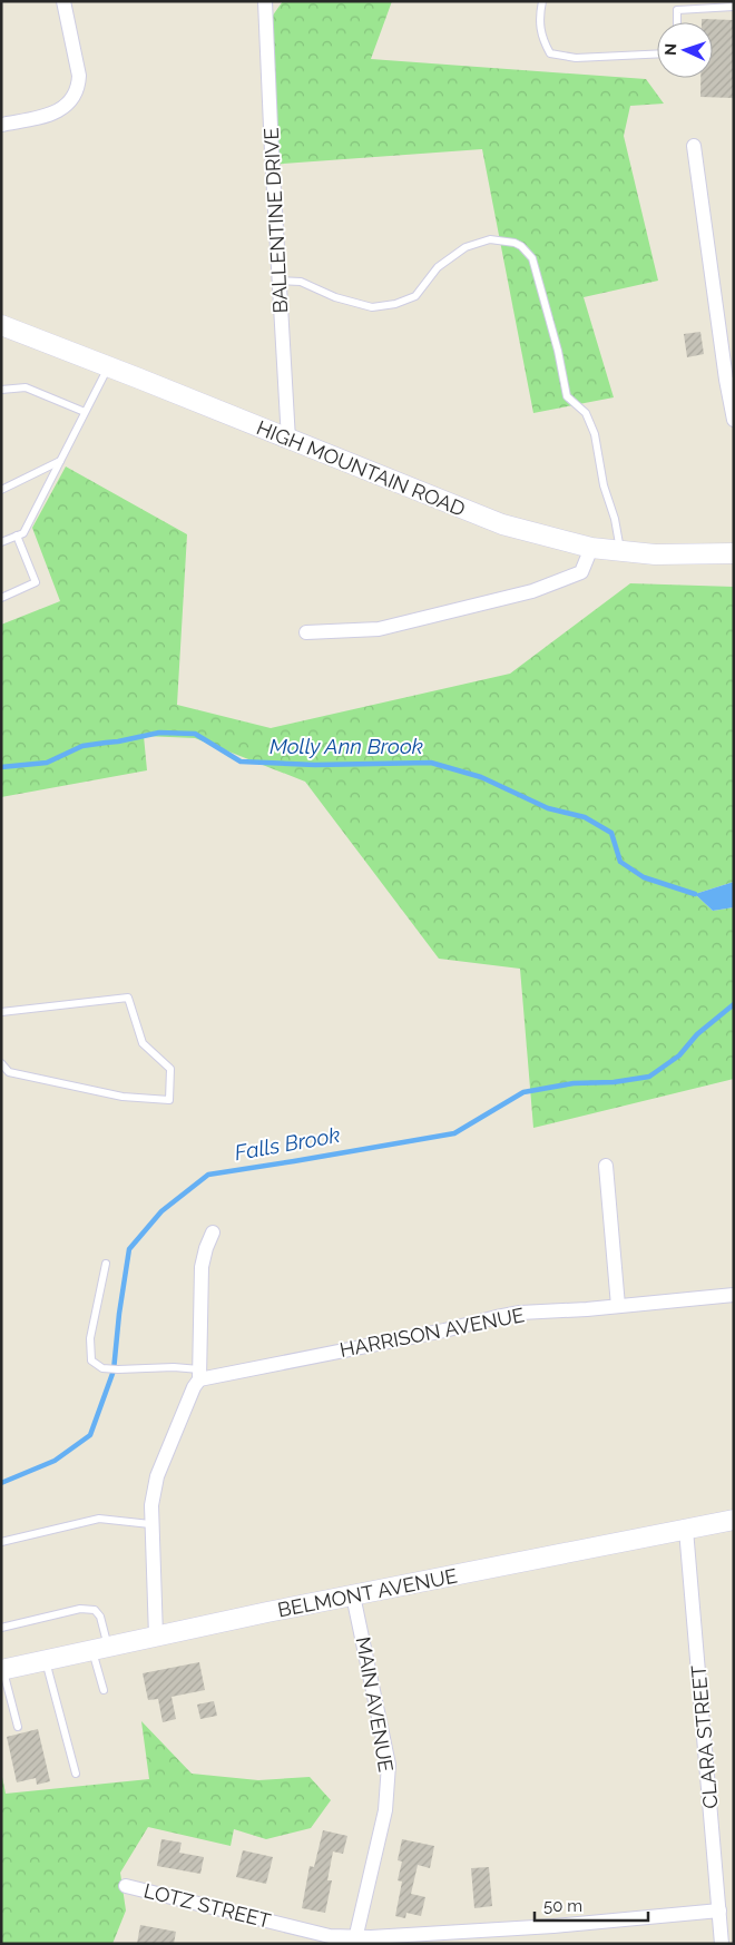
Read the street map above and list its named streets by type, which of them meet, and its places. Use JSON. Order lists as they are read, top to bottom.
{
  "streets": {
    "street": [
      "BALLENTINE DRIVE",
      "HIGH MOUNTAIN ROAD",
      "HARRISON AVENUE",
      "BELMONT AVENUE",
      "MAIN AVENUE",
      "CLARA STREET",
      "LOTZ STREET"
    ]
  },
  "crossings": [
    ["BALLENTINE DRIVE", "HIGH MOUNTAIN ROAD"],
    ["BELMONT AVENUE", "MAIN AVENUE"],
    ["BELMONT AVENUE", "CLARA STREET"],
    ["MAIN AVENUE", "LOTZ STREET"],
    ["CLARA STREET", "LOTZ STREET"]
  ],
  "water": ["Molly Ann Brook", "Falls Brook"],
  "scale_bar": "50 m",
  "north": "left"
}
